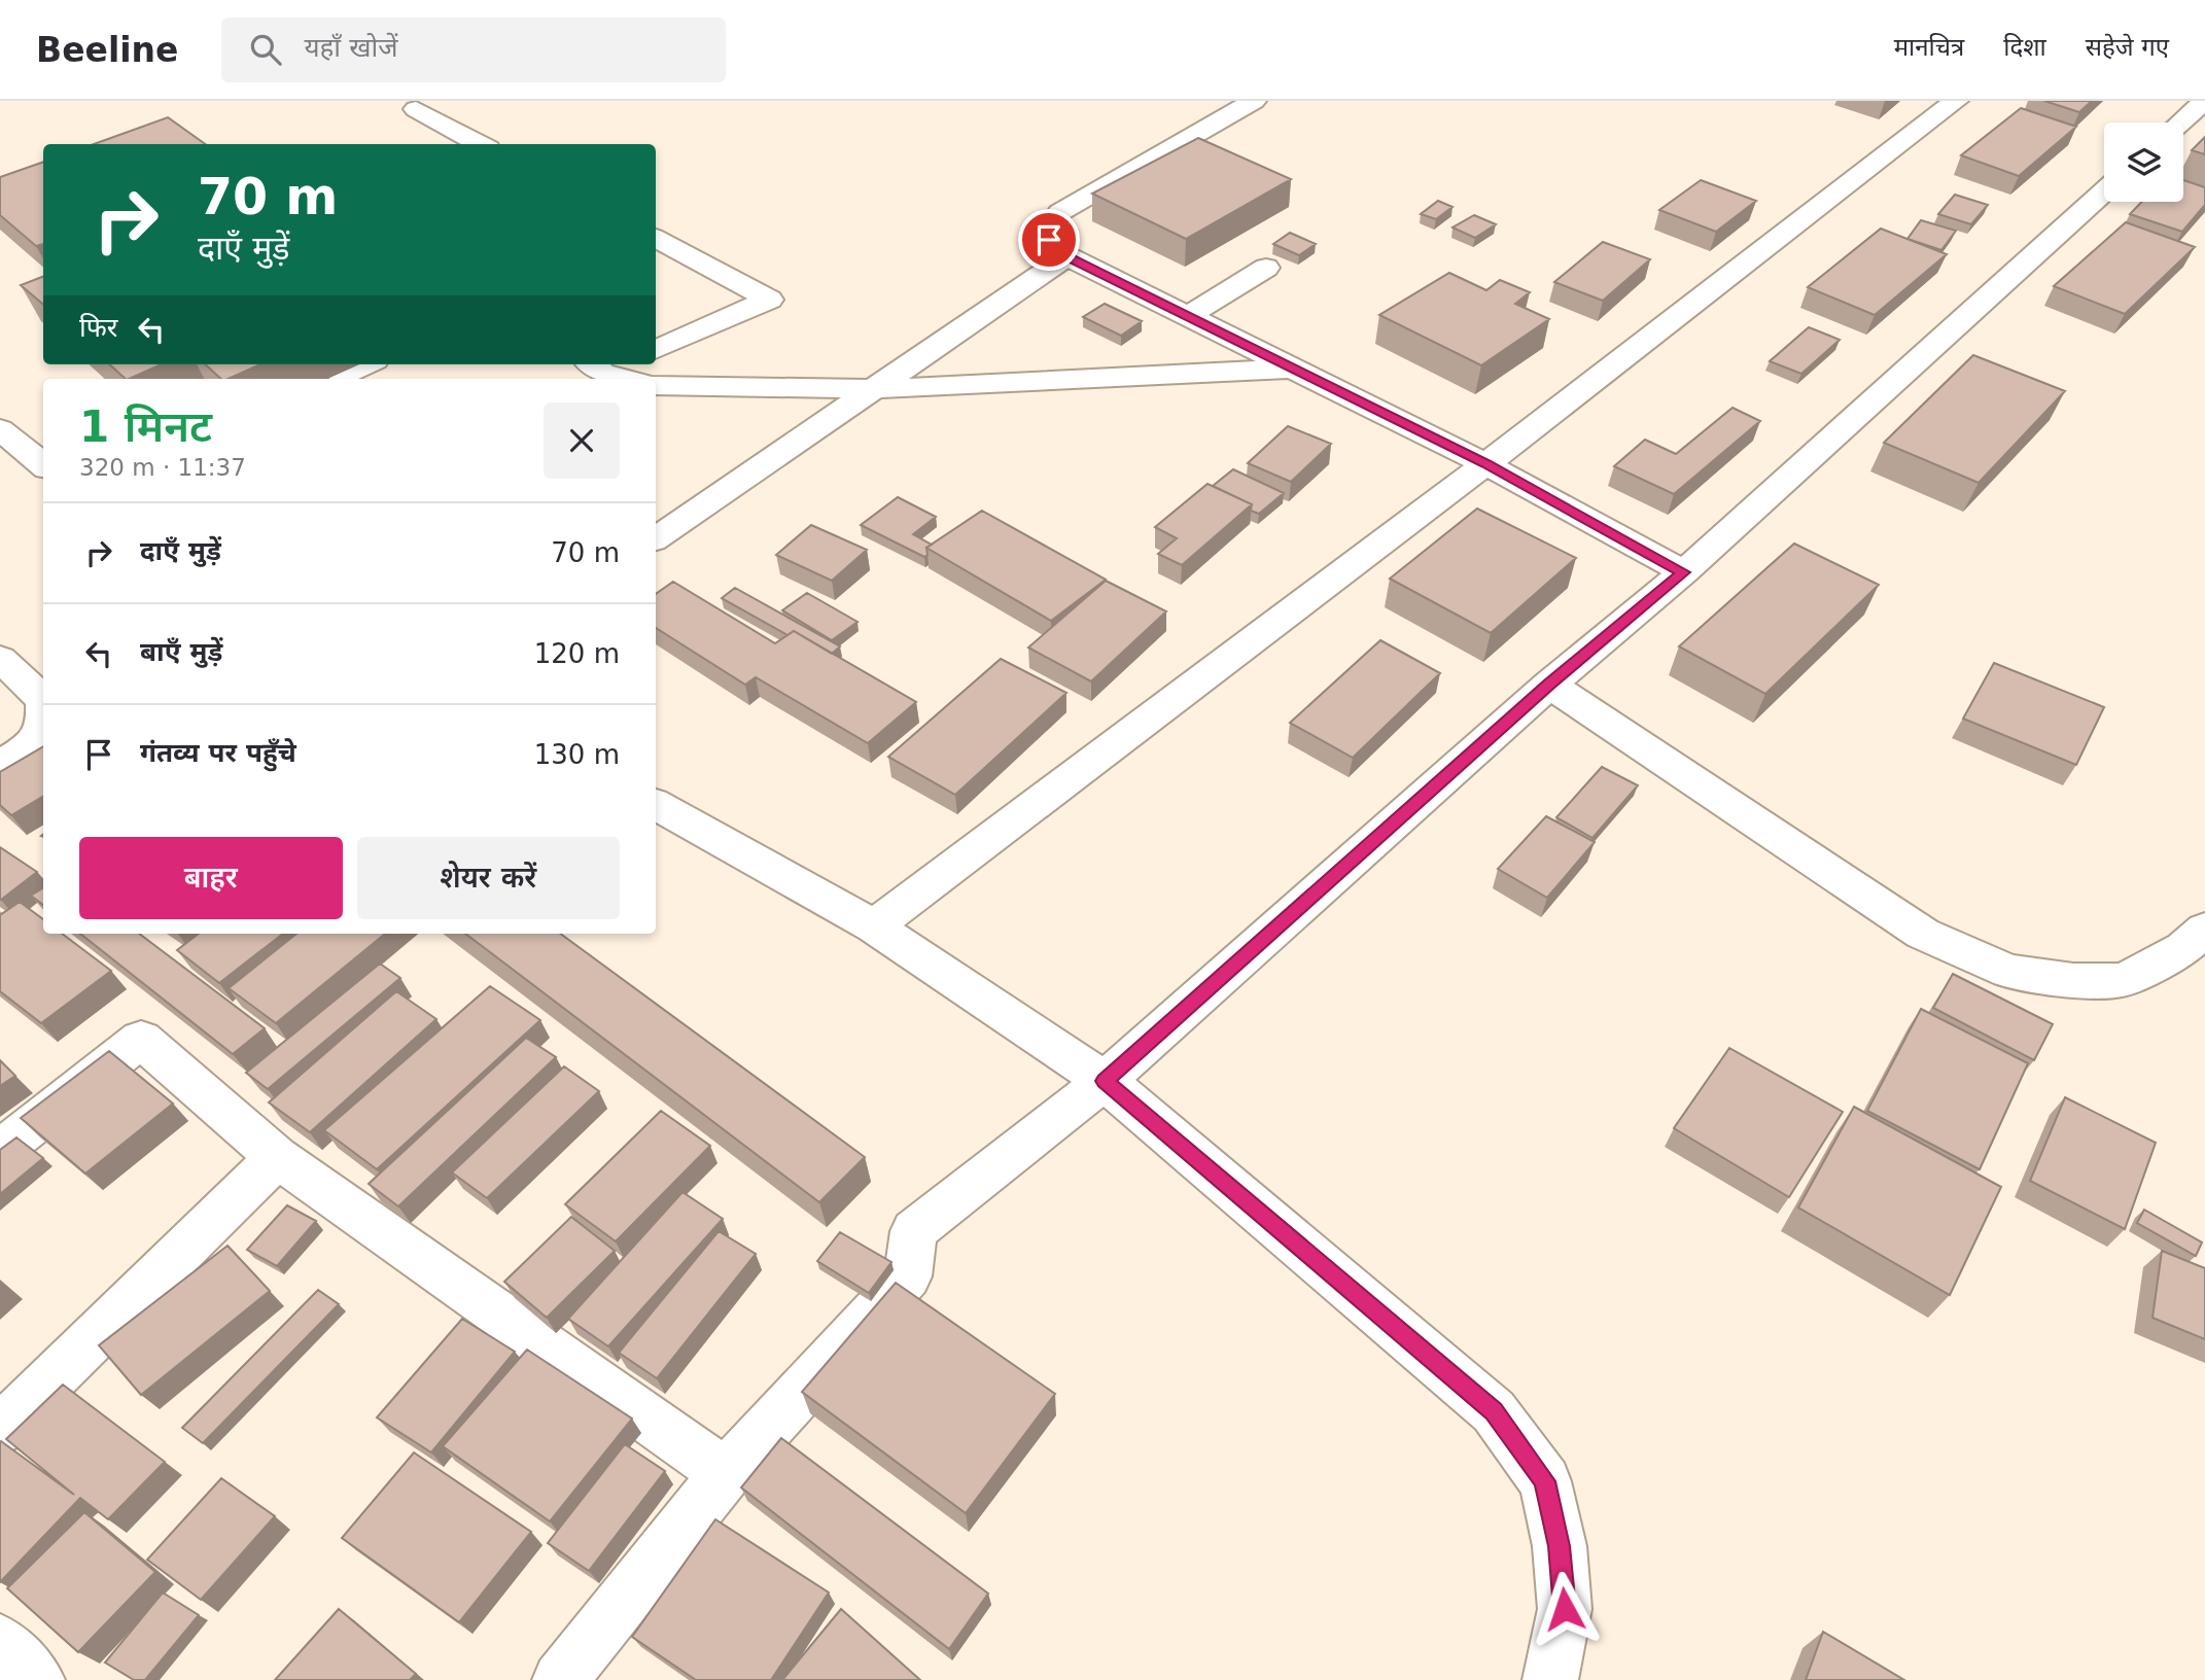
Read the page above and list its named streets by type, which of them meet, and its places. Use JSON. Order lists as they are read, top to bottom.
{
  "page": {
    "header": "Beeline",
    "search": "यहाँ खोजें",
    "nav": ["मानचित्र", "दिशा", "सहेजे गए"],
    "turn": ["70 m", "दाएँ मुड़ें"],
    "then": "फिर",
    "heading": ["1 मिनट", "320 m · 11:37"],
    "list": [
      {
        "name": "दाएँ मुड़ें",
        "value": "70 m"
      },
      {
        "name": "बाएँ मुड़ें",
        "value": "120 m"
      },
      {
        "name": "गंतव्य पर पहुँचे",
        "value": "130 m"
      }
    ],
    "buttons": ["बाहर", "शेयर करें"]
  }
}
